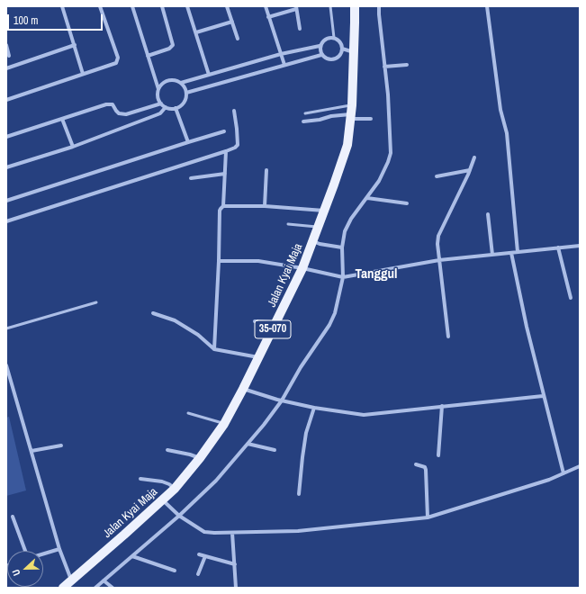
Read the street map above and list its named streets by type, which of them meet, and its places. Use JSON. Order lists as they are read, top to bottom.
{
  "streets": {
    "main road": ["Jalan Kyai Maja", "35-070"]
  },
  "districts": ["Tanggul"],
  "scale_bar": "100 m",
  "north": "left"
}
